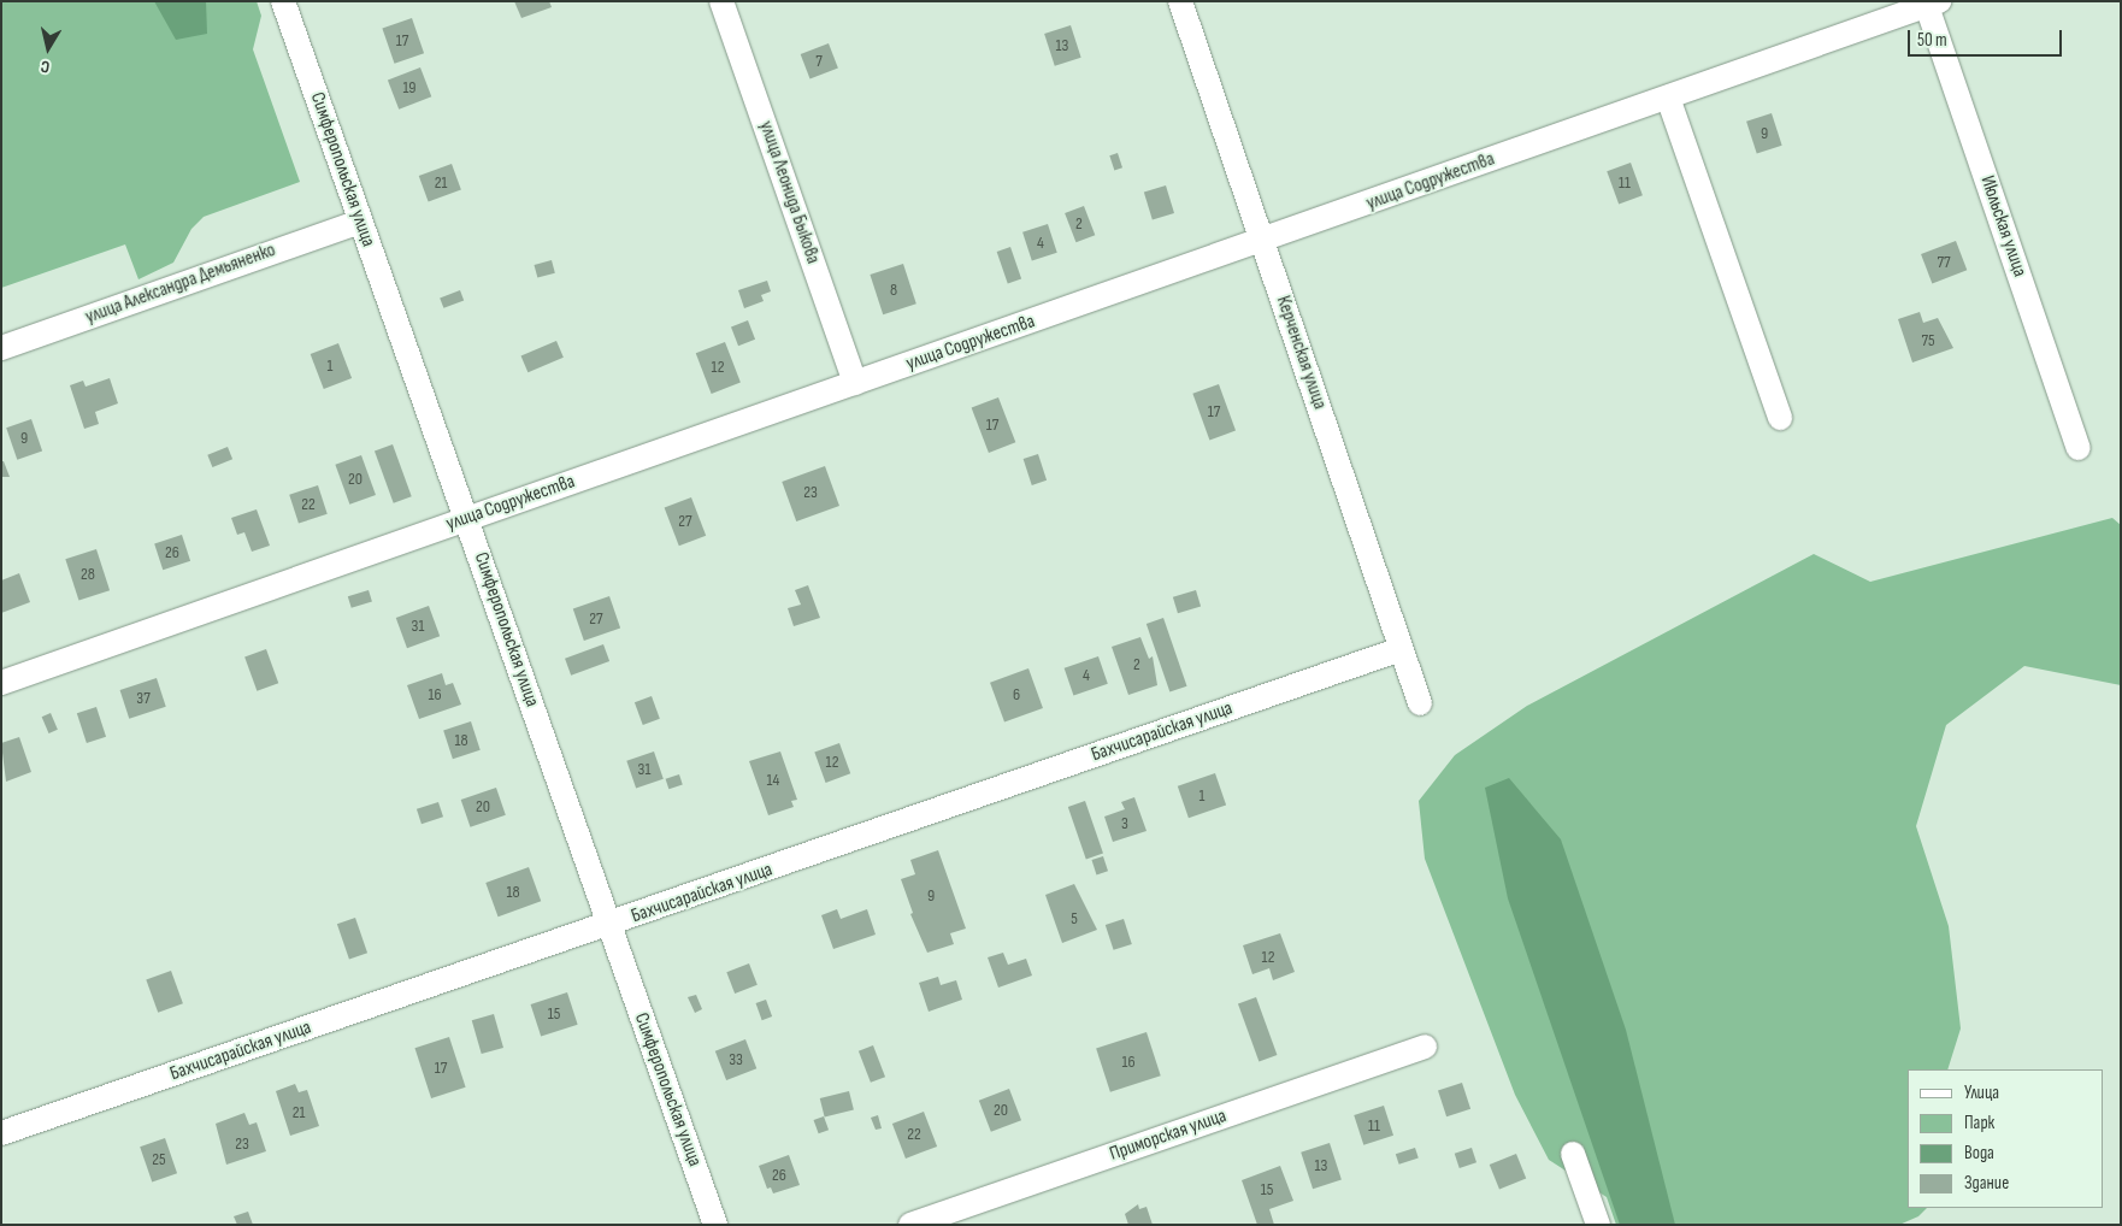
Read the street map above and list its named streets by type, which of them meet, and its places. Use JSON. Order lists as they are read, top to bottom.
{
  "streets": {
    "street": [
      "Симферопольская улица",
      "улица Содружества",
      "улица Леонида Быкова",
      "Июльская улица",
      "улица Александра Демьяненко",
      "Керченская улица",
      "Бахчисарайская улица",
      "Приморская улица"
    ]
  },
  "crossings": [
    ["Симферопольская улица", "улица Содружества"],
    ["Симферопольская улица", "улица Александра Демьяненко"],
    ["Симферопольская улица", "Бахчисарайская улица"],
    ["улица Содружества", "улица Леонида Быкова"],
    ["улица Содружества", "Июльская улица"],
    ["улица Содружества", "Керченская улица"],
    ["Керченская улица", "Бахчисарайская улица"]
  ],
  "house_numbers": [
    "17",
    "13",
    "7",
    "19",
    "9",
    "21",
    "11",
    "2",
    "4",
    "77",
    "8",
    "75",
    "1",
    "12",
    "17",
    "17",
    "9",
    "20",
    "23",
    "22",
    "27",
    "26",
    "28",
    "27",
    "31",
    "2",
    "4",
    "16",
    "6",
    "37",
    "18",
    "12",
    "31",
    "14",
    "1",
    "20",
    "3",
    "18",
    "9",
    "5",
    "12",
    "15",
    "33",
    "16",
    "17",
    "20",
    "21",
    "11",
    "22",
    "23",
    "25",
    "13",
    "26",
    "15"
  ],
  "legend": [
    "Улица",
    "Парк",
    "Вода",
    "Здание"
  ],
  "scale_bar": "50 m",
  "north": "bottom"
}
